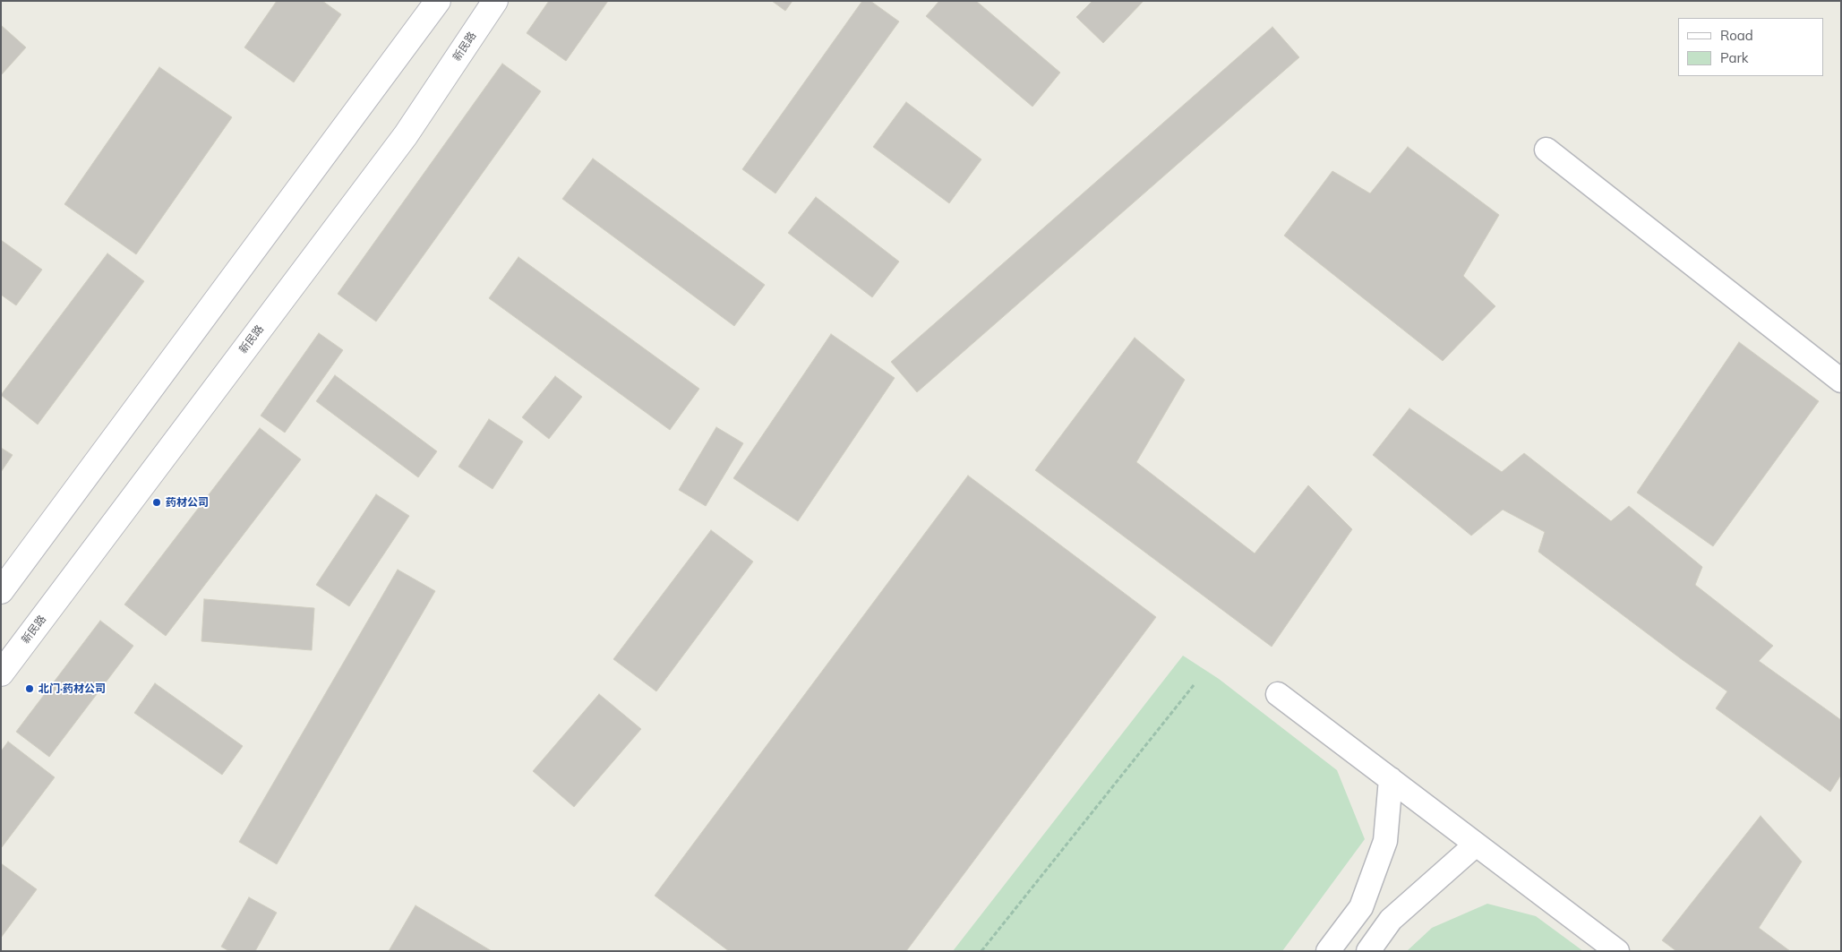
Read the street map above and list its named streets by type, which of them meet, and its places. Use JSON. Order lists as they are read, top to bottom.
{
  "streets": {
    "main road": ["新民路"]
  },
  "places": ["药材公司", "北门·药材公司"],
  "legend": ["Road", "Park"]
}
